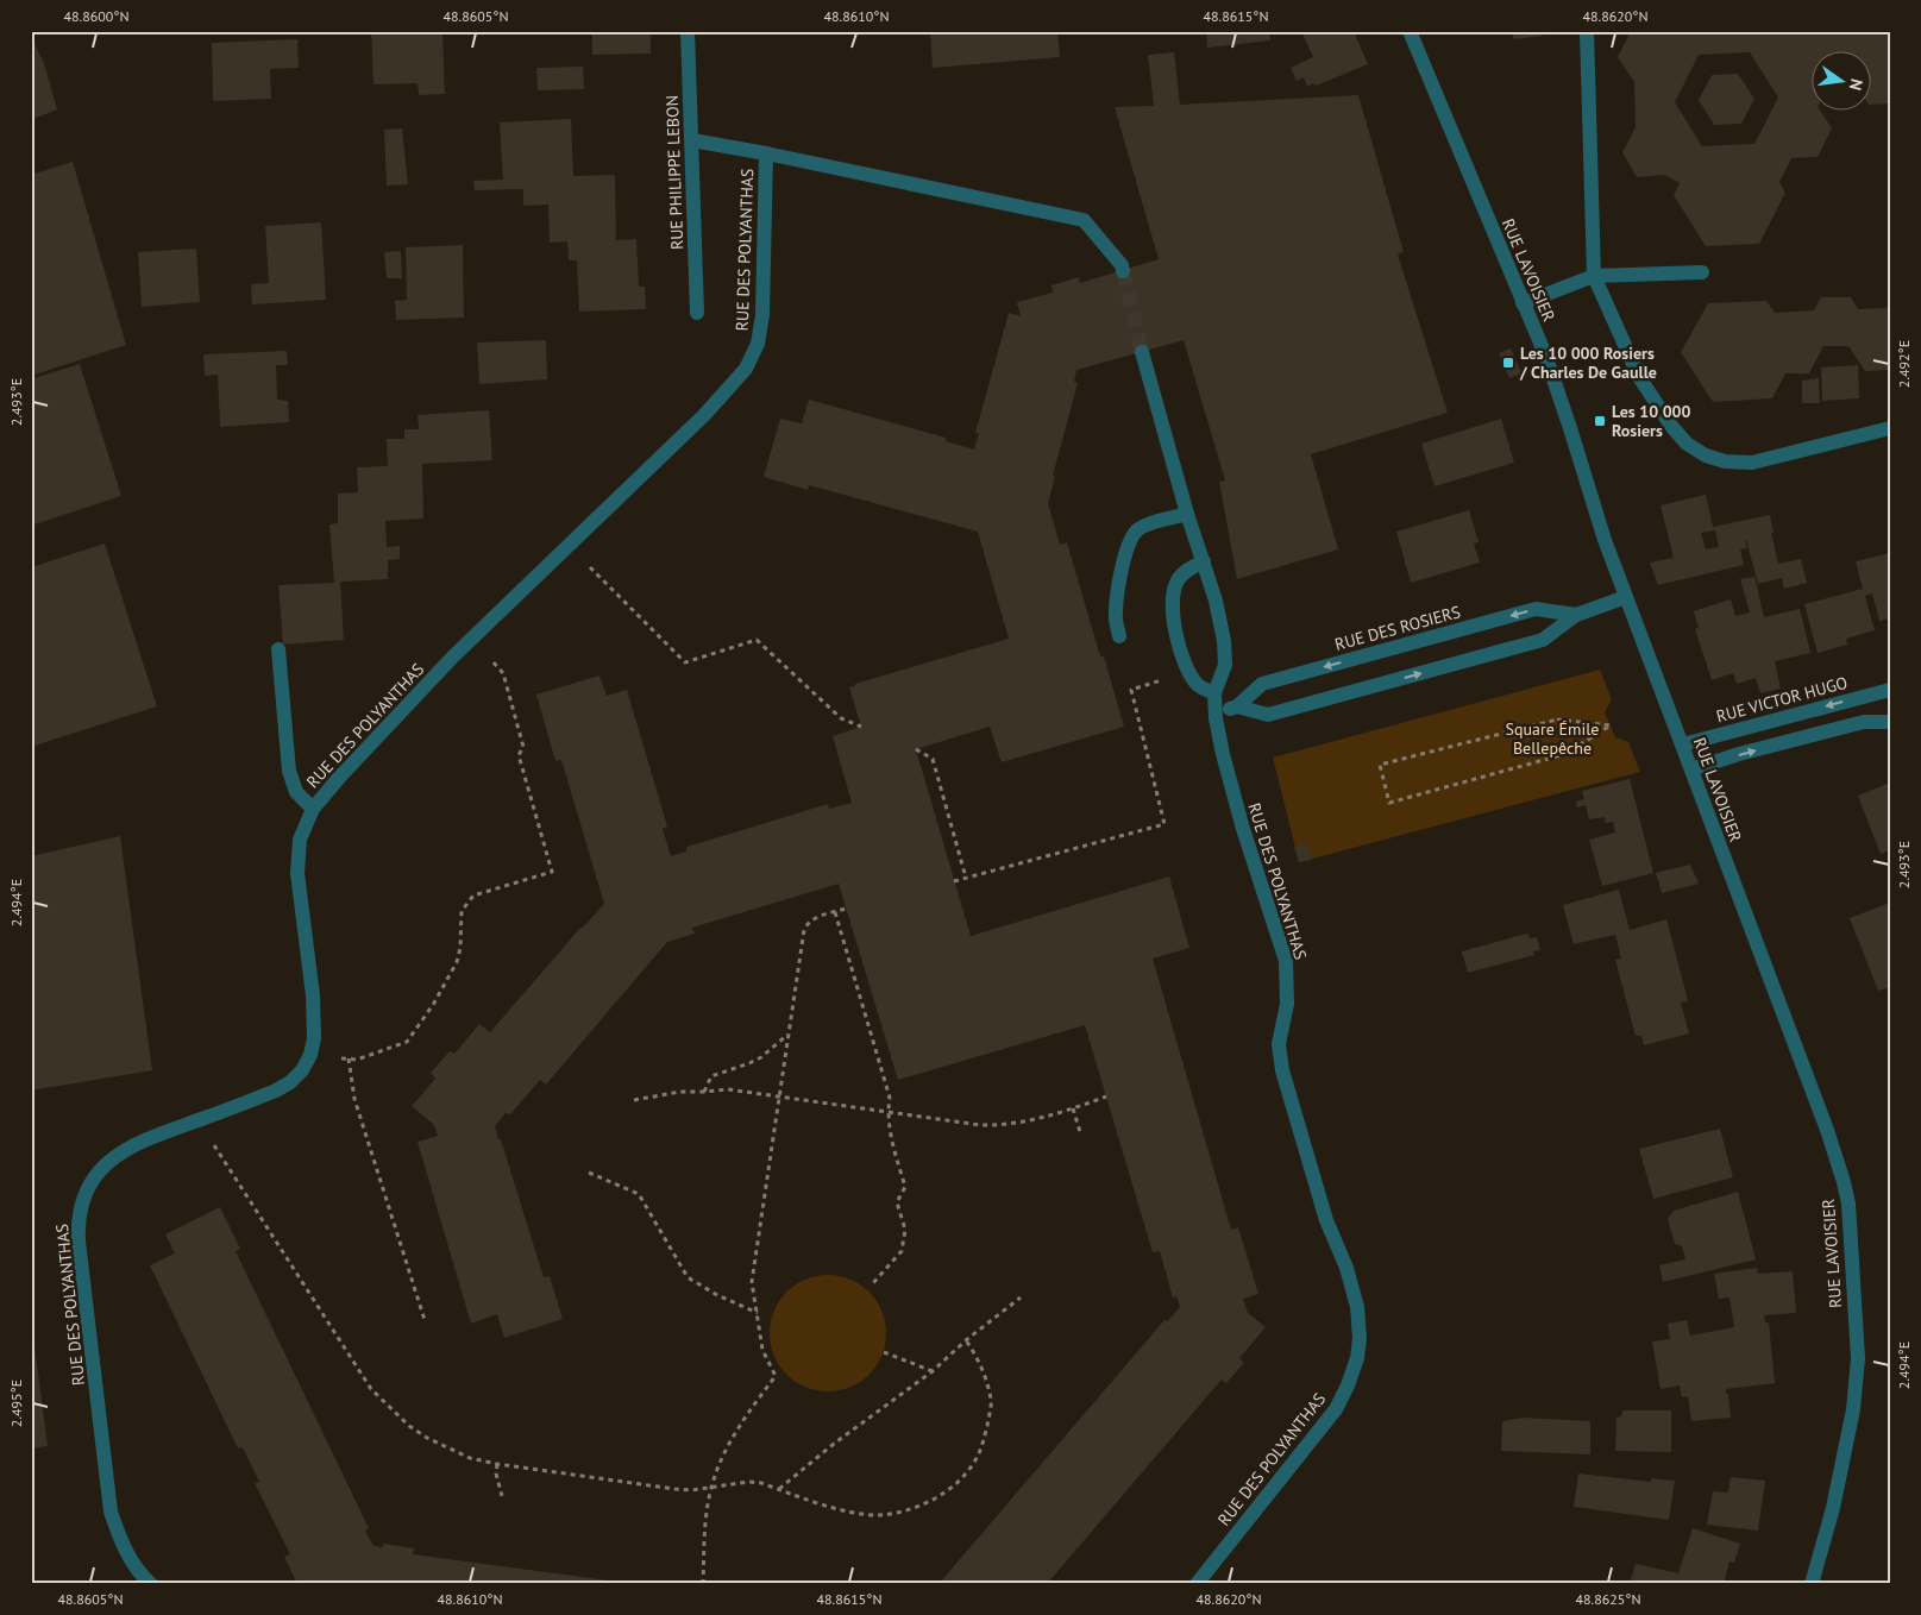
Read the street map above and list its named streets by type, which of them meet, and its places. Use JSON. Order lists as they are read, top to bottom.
{
  "streets": {
    "street": [
      "RUE PHILIPPE LEBON",
      "RUE DES POLYANTHAS",
      "RUE LAVOISIER",
      "RUE DES ROSIERS",
      "RUE VICTOR HUGO"
    ]
  },
  "crossings": [
    ["RUE PHILIPPE LEBON", "RUE DES POLYANTHAS"],
    ["RUE DES POLYANTHAS", "RUE DES ROSIERS"],
    ["RUE LAVOISIER", "RUE DES ROSIERS"],
    ["RUE LAVOISIER", "RUE VICTOR HUGO"]
  ],
  "parks": ["Square Émile Bellepêche"],
  "places": {
    "transit": ["Les 10 000 Rosiers / Charles De Gaulle", "Les 10 000 Rosiers"]
  },
  "north": "right",
  "coordinates": [
    "48.8600°N",
    "48.8605°N",
    "48.8610°N",
    "48.8615°N",
    "48.8620°N",
    "2.492°E",
    "2.493°E",
    "2.494°E",
    "2.495°E",
    "48.8625°N"
  ]
}
